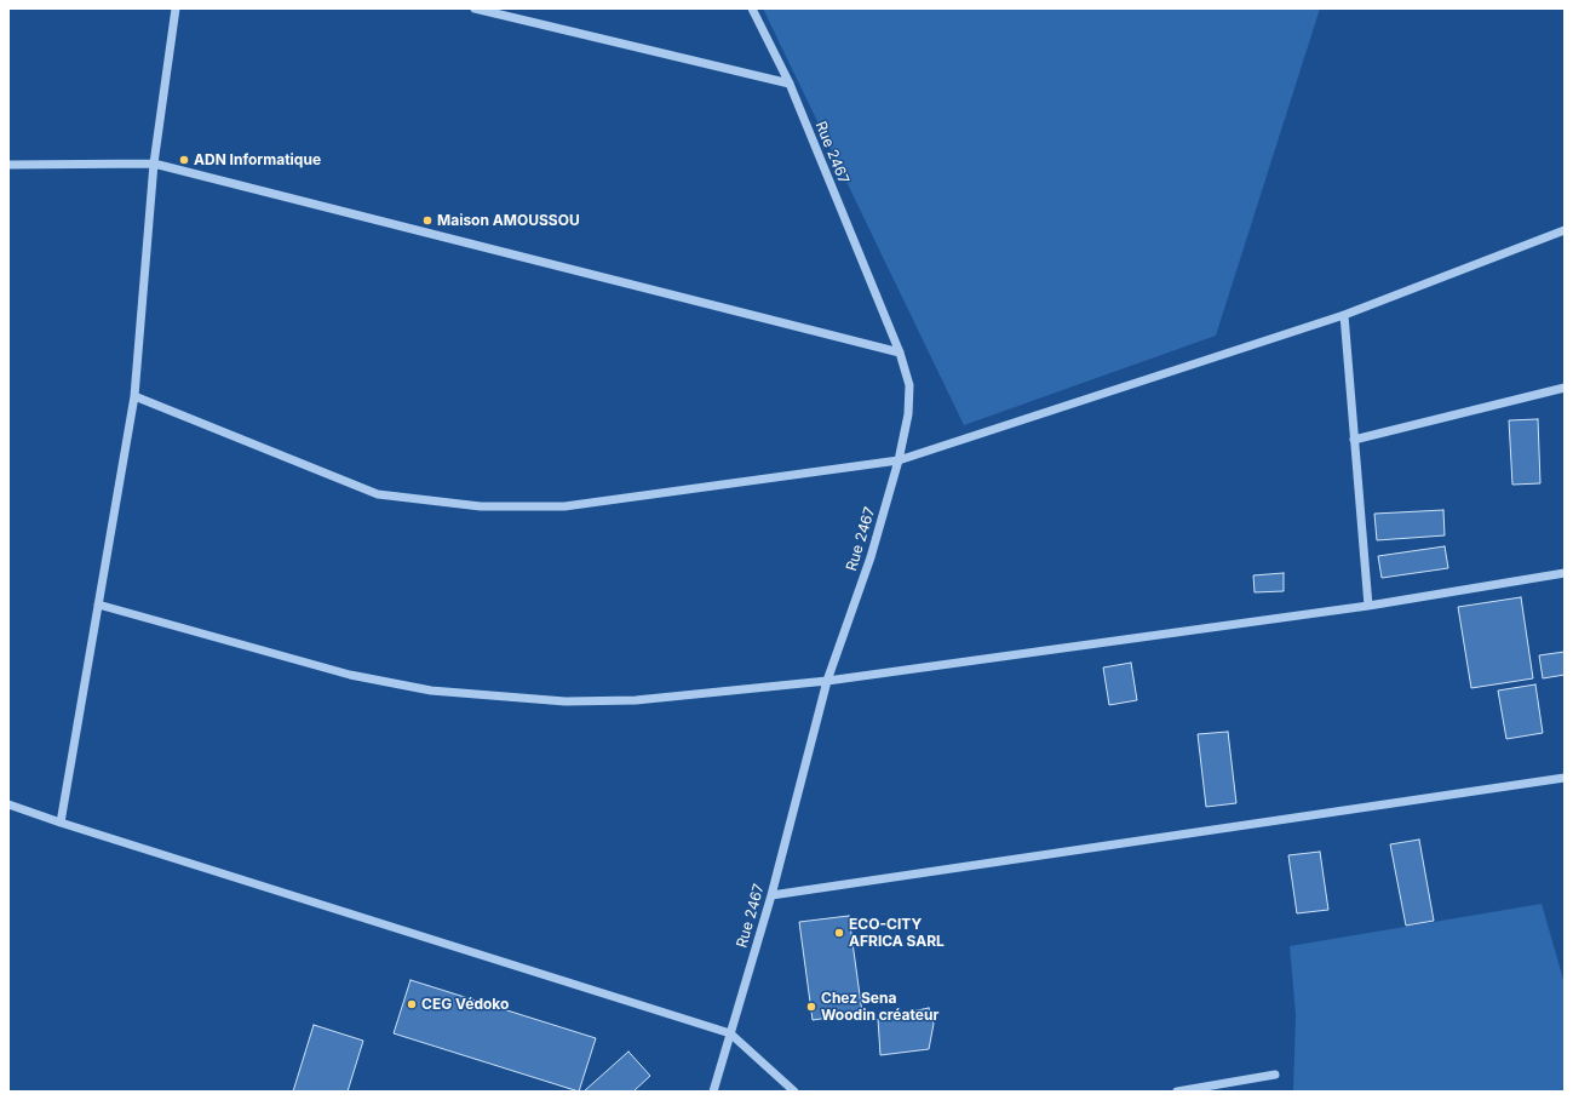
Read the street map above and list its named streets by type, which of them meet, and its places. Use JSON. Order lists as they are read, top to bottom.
{
  "streets": {
    "street": ["Rue 2467"]
  },
  "places": [
    "ADN Informatique",
    "Maison AMOUSSOU",
    "ECO-CITY AFRICA SARL",
    "CEG Védoko",
    "Chez Sena Woodin créateur"
  ]
}
